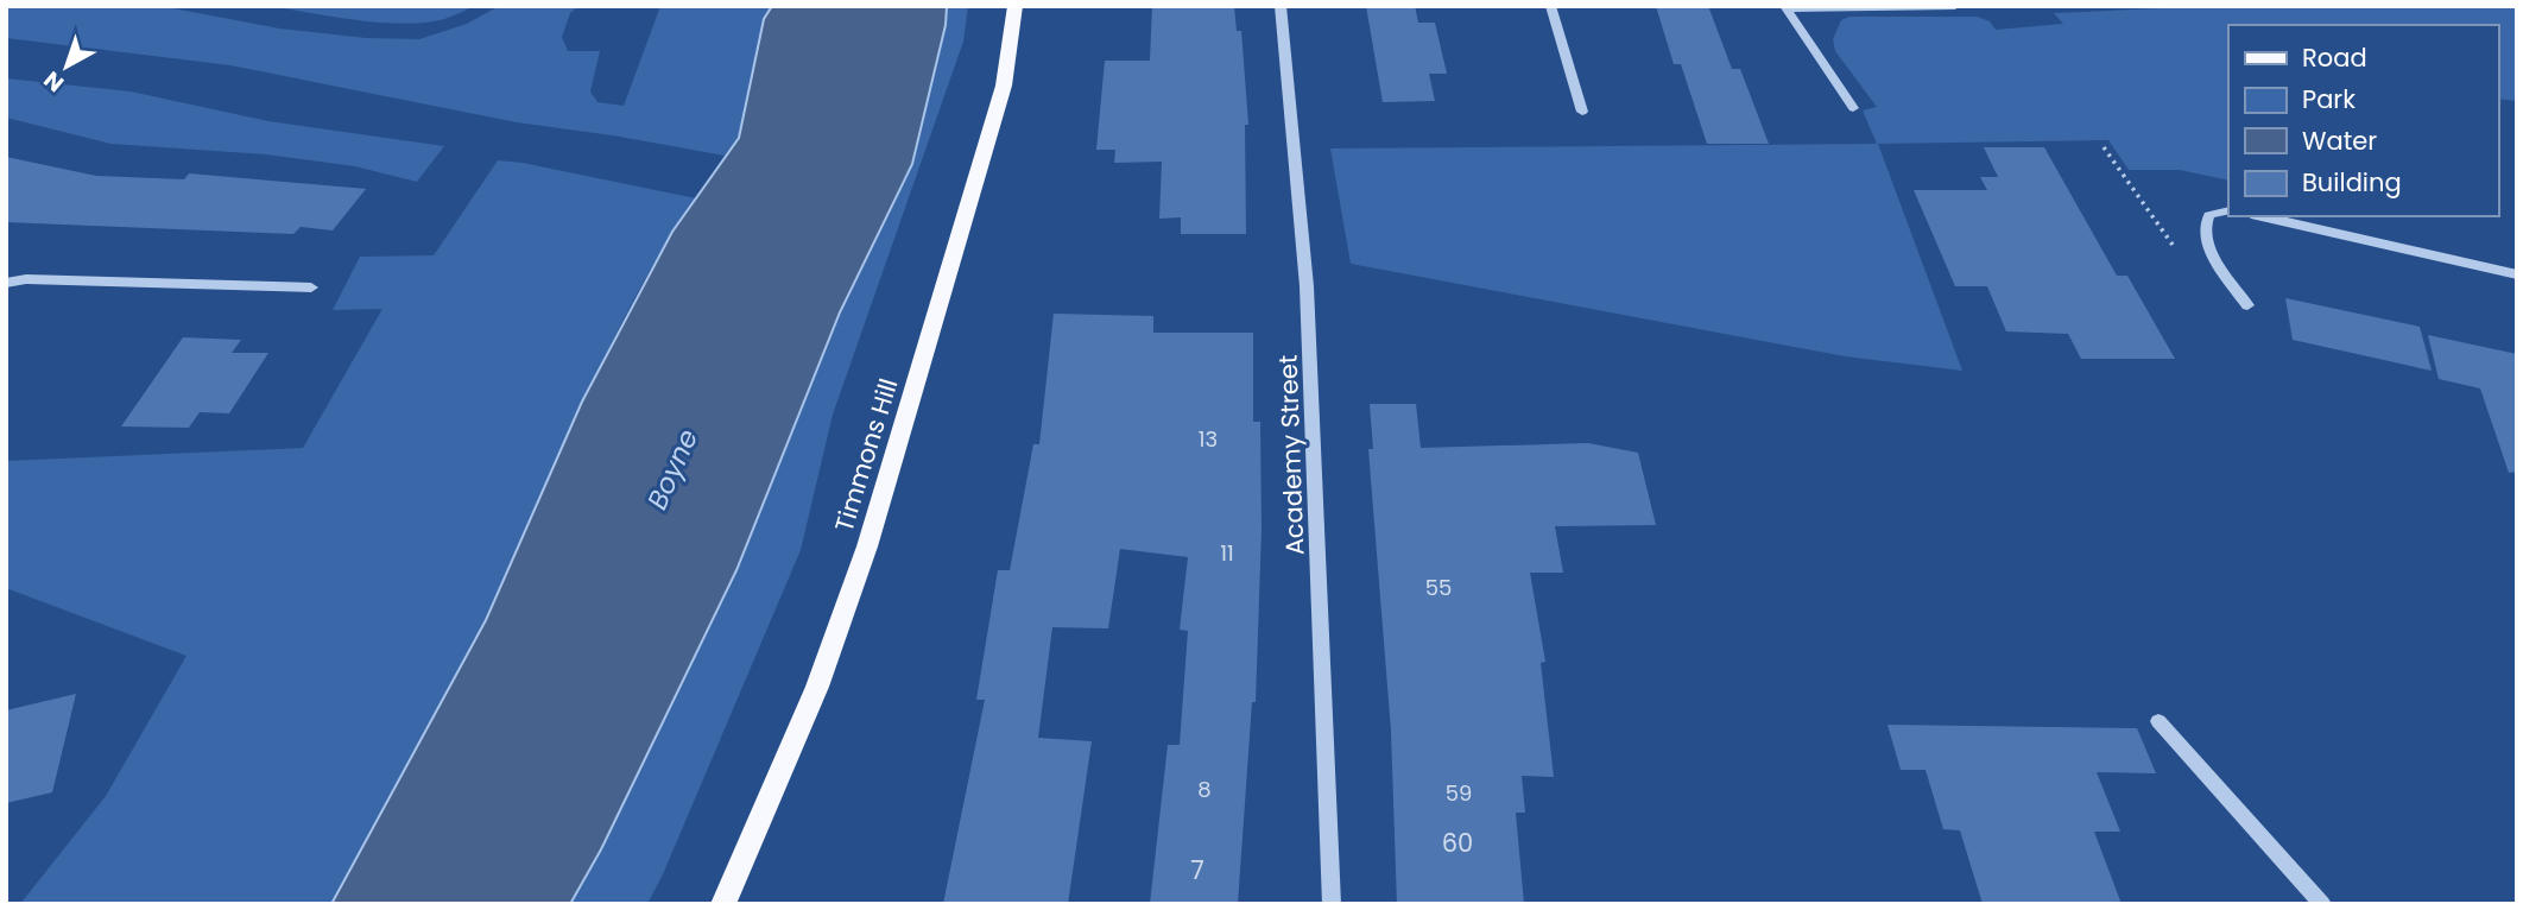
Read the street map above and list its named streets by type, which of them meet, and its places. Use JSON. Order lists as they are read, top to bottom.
{
  "streets": {
    "main road": ["Timmons Hill"],
    "street": ["Academy Street"]
  },
  "water": ["Boyne"],
  "house_numbers": [
    "13",
    "11",
    "55",
    "8",
    "59",
    "60",
    "7"
  ],
  "legend": [
    "Road",
    "Park",
    "Water",
    "Building"
  ],
  "north": "bottom left"
}
